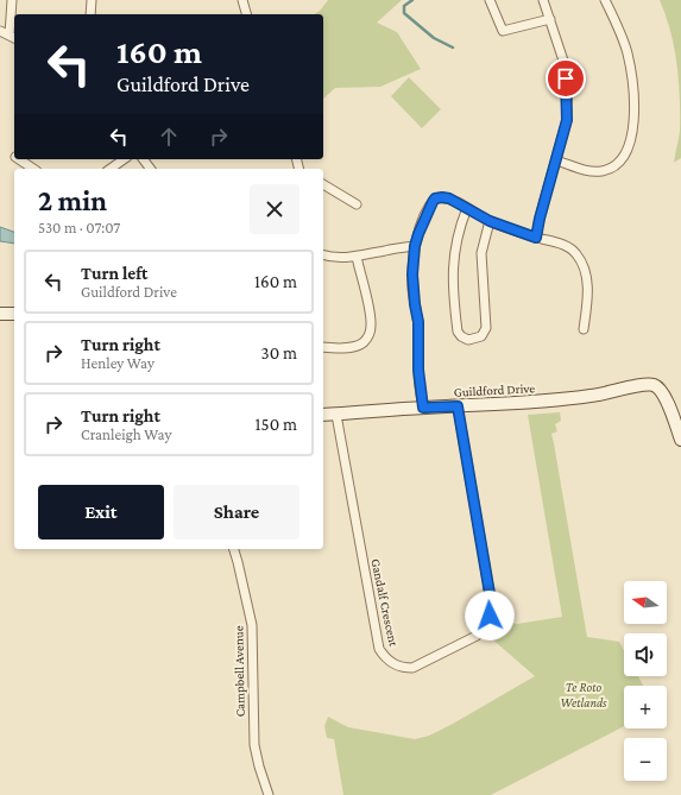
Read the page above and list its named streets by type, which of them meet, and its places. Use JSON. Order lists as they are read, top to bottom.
{
  "streets": {
    "street": ["Guildford Drive", "Gandalf Crescent", "Campbell Avenue"]
  },
  "crossings": [
    ["Guildford Drive", "Gandalf Crescent"]
  ],
  "parks": ["Te Roto Wetlands"],
  "north": "left",
  "page": {
    "turn": ["160 m", "Guildford Drive"],
    "heading": ["2 min", "530 m · 07:07"],
    "list": [
      {
        "name": "Turn left",
        "note": "Guildford Drive",
        "value": "160 m"
      },
      {
        "name": "Turn right",
        "note": "Henley Way",
        "value": "30 m"
      },
      {
        "name": "Turn right",
        "note": "Cranleigh Way",
        "value": "150 m"
      }
    ],
    "buttons": ["Exit", "Share"],
    "map_buttons": ["+", "−"]
  }
}
